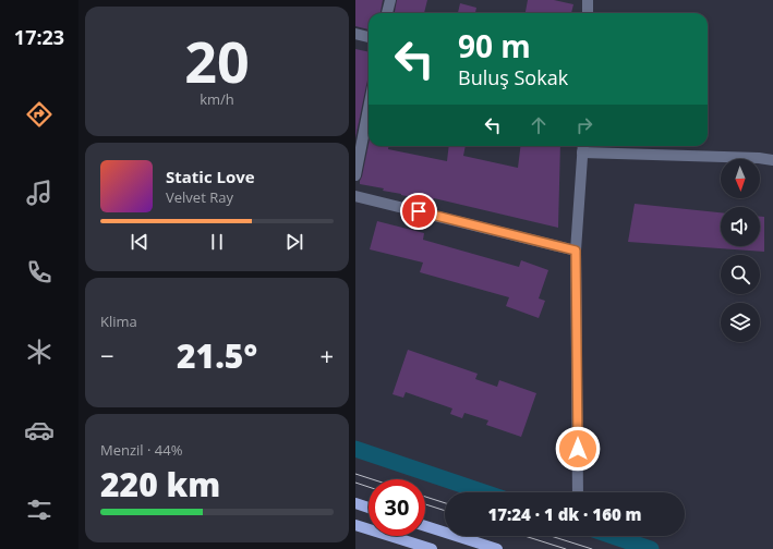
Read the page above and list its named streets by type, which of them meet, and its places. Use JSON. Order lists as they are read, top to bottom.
{
  "north": "bottom",
  "page": {
    "tabs": "17:23",
    "tile": [
      ["20", "km/h"],
      "Klima",
      ["Menzil · 44%", "220 km"]
    ],
    "turn": ["90 m", "Buluş Sokak"],
    "song": ["Static Love", "Velvet Ray"],
    "heat": ["−", "21.5°", "+"],
    "limit": "30",
    "trip": "17:24 · 1 dk · 160 m"
  }
}
